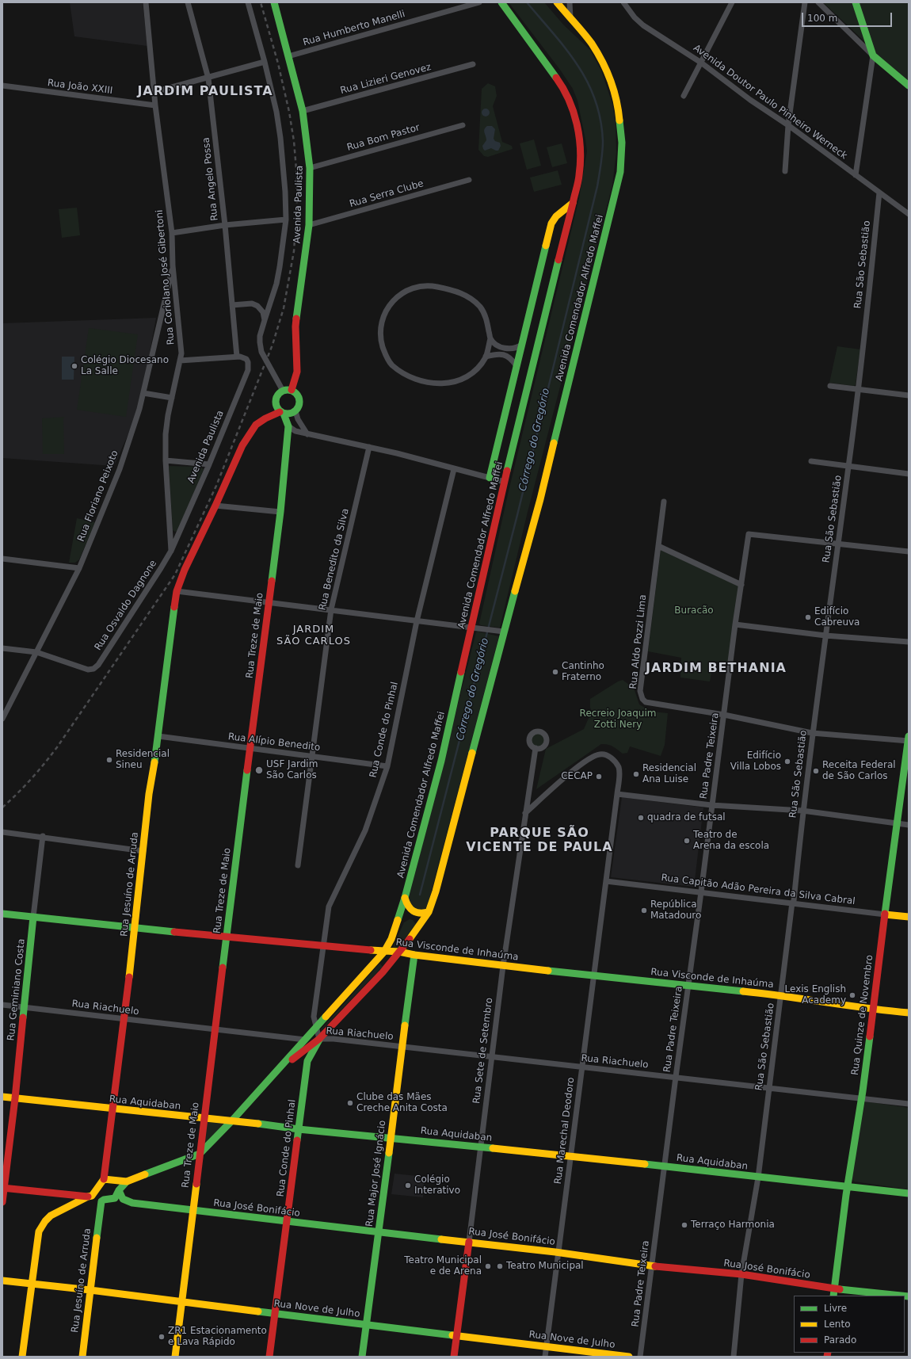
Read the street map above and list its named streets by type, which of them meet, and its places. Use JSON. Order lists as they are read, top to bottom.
{
  "streets": {
    "street": [
      "Rua Humberto Manelli",
      "Rua Lizieri Genovez",
      "Rua João XXIII",
      "Avenida Doutor Paulo Pinheiro Werneck",
      "Rua Bom Pastor",
      "Rua Angelo Possa",
      "Rua Serra Clube",
      "Avenida Paulista",
      "Rua São Sebastião",
      "Rua Coriolano José Gibertoni",
      "Avenida Comendador Alfredo Maffei",
      "Rua Floriano Peixoto",
      "Rua Benedito da Silva",
      "Rua Osvaldo Dagnone",
      "Rua Treze de Maio",
      "Rua Aldo Pozzi Lima",
      "Rua Conde do Pinhal",
      "Rua Alípio Benedito",
      "Rua Padre Teixeira",
      "Rua Jesuíno de Arruda",
      "Rua Capitão Adão Pereira da Silva Cabral",
      "Rua Visconde de Inhaúma",
      "Rua Geminiano Costa",
      "Rua Riachuelo",
      "Rua Quinze de Novembro",
      "Rua Sete de Setembro",
      "Rua Aquidaban",
      "Rua Marechal Deodoro",
      "Rua Major José Ignácio",
      "Rua José Bonifácio",
      "Rua Nove de Julho"
    ]
  },
  "crossings": [
    ["Rua Humberto Manelli", "Avenida Paulista"],
    ["Rua Lizieri Genovez", "Avenida Paulista"],
    ["Rua João XXIII", "Rua Coriolano José Gibertoni"],
    ["Avenida Doutor Paulo Pinheiro Werneck", "Rua São Sebastião"],
    ["Rua Bom Pastor", "Avenida Paulista"],
    ["Rua Angelo Possa", "Avenida Paulista"],
    ["Rua Serra Clube", "Avenida Paulista"],
    ["Avenida Paulista", "Rua Coriolano José Gibertoni"],
    ["Avenida Paulista", "Rua Osvaldo Dagnone"],
    ["Avenida Paulista", "Rua Treze de Maio"],
    ["Rua São Sebastião", "Rua Aldo Pozzi Lima"],
    ["Rua São Sebastião", "Rua Padre Teixeira"],
    ["Rua São Sebastião", "Rua Capitão Adão Pereira da Silva Cabral"],
    ["Rua São Sebastião", "Rua Visconde de Inhaúma"],
    ["Rua São Sebastião", "Rua Riachuelo"],
    ["Rua São Sebastião", "Rua Aquidaban"],
    ["Rua São Sebastião", "Rua José Bonifácio"],
    ["Rua Coriolano José Gibertoni", "Rua Floriano Peixoto"],
    ["Rua Coriolano José Gibertoni", "Rua Osvaldo Dagnone"],
    ["Avenida Comendador Alfredo Maffei", "Rua Treze de Maio"],
    ["Avenida Comendador Alfredo Maffei", "Rua Conde do Pinhal"],
    ["Avenida Comendador Alfredo Maffei", "Rua Jesuíno de Arruda"],
    ["Avenida Comendador Alfredo Maffei", "Rua Visconde de Inhaúma"],
    ["Avenida Comendador Alfredo Maffei", "Rua Riachuelo"],
    ["Avenida Comendador Alfredo Maffei", "Rua Aquidaban"],
    ["Avenida Comendador Alfredo Maffei", "Rua José Bonifácio"],
    ["Rua Floriano Peixoto", "Rua Osvaldo Dagnone"],
    ["Rua Benedito da Silva", "Rua Alípio Benedito"],
    ["Rua Treze de Maio", "Rua Alípio Benedito"],
    ["Rua Treze de Maio", "Rua Visconde de Inhaúma"],
    ["Rua Treze de Maio", "Rua Riachuelo"],
    ["Rua Treze de Maio", "Rua Aquidaban"],
    ["Rua Treze de Maio", "Rua José Bonifácio"],
    ["Rua Treze de Maio", "Rua Nove de Julho"],
    ["Rua Aldo Pozzi Lima", "Rua Padre Teixeira"],
    ["Rua Aldo Pozzi Lima", "Rua Quinze de Novembro"],
    ["Rua Conde do Pinhal", "Rua Alípio Benedito"],
    ["Rua Conde do Pinhal", "Rua Visconde de Inhaúma"],
    ["Rua Conde do Pinhal", "Rua Riachuelo"],
    ["Rua Conde do Pinhal", "Rua Aquidaban"],
    ["Rua Conde do Pinhal", "Rua José Bonifácio"],
    ["Rua Conde do Pinhal", "Rua Nove de Julho"],
    ["Rua Alípio Benedito", "Rua Jesuíno de Arruda"],
    ["Rua Padre Teixeira", "Rua Capitão Adão Pereira da Silva Cabral"],
    ["Rua Padre Teixeira", "Rua Visconde de Inhaúma"],
    ["Rua Padre Teixeira", "Rua Riachuelo"],
    ["Rua Padre Teixeira", "Rua Aquidaban"],
    ["Rua Padre Teixeira", "Rua José Bonifácio"],
    ["Rua Jesuíno de Arruda", "Rua Visconde de Inhaúma"],
    ["Rua Jesuíno de Arruda", "Rua Riachuelo"],
    ["Rua Jesuíno de Arruda", "Rua Aquidaban"],
    ["Rua Jesuíno de Arruda", "Rua José Bonifácio"],
    ["Rua Jesuíno de Arruda", "Rua Nove de Julho"],
    ["Rua Capitão Adão Pereira da Silva Cabral", "Rua Quinze de Novembro"],
    ["Rua Capitão Adão Pereira da Silva Cabral", "Rua Marechal Deodoro"],
    ["Rua Visconde de Inhaúma", "Rua Geminiano Costa"],
    ["Rua Visconde de Inhaúma", "Rua Quinze de Novembro"],
    ["Rua Visconde de Inhaúma", "Rua Sete de Setembro"],
    ["Rua Visconde de Inhaúma", "Rua Marechal Deodoro"],
    ["Rua Visconde de Inhaúma", "Rua Major José Ignácio"],
    ["Rua Geminiano Costa", "Rua Riachuelo"],
    ["Rua Geminiano Costa", "Rua Aquidaban"],
    ["Rua Riachuelo", "Rua Quinze de Novembro"],
    ["Rua Riachuelo", "Rua Sete de Setembro"],
    ["Rua Riachuelo", "Rua Marechal Deodoro"],
    ["Rua Riachuelo", "Rua Major José Ignácio"],
    ["Rua Quinze de Novembro", "Rua Aquidaban"],
    ["Rua Quinze de Novembro", "Rua José Bonifácio"],
    ["Rua Sete de Setembro", "Rua Aquidaban"],
    ["Rua Sete de Setembro", "Rua Marechal Deodoro"],
    ["Rua Sete de Setembro", "Rua José Bonifácio"],
    ["Rua Sete de Setembro", "Rua Nove de Julho"],
    ["Rua Aquidaban", "Rua Marechal Deodoro"],
    ["Rua Aquidaban", "Rua Major José Ignácio"],
    ["Rua Marechal Deodoro", "Rua José Bonifácio"],
    ["Rua Marechal Deodoro", "Rua Nove de Julho"],
    ["Rua Major José Ignácio", "Rua José Bonifácio"],
    ["Rua Major José Ignácio", "Rua Nove de Julho"]
  ],
  "districts": [
    "JARDIM PAULISTA",
    "JARDIM SÃO CARLOS",
    "JARDIM BETHANIA",
    "PARQUE SÃO VICENTE DE PAULA"
  ],
  "water": ["Córrego do Gregório"],
  "parks": ["Buracão", "Recreio Joaquim Zotti Nery"],
  "places": [
    "Colégio Diocesano La Salle",
    "Edifício Cabreuva",
    "Cantinho Fraterno",
    "Residencial Sineu",
    "Edifício Villa Lobos",
    "USF Jardim São Carlos",
    "Receita Federal de São Carlos",
    "Residencial Ana Luise",
    "CECAP",
    "quadra de futsal",
    "Teatro de Arena da escola",
    "República Matadouro",
    "Lexis English Academy",
    "Clube das Mães Creche Anita Costa",
    "Colégio Interativo",
    "Terraço Harmonia",
    "Teatro Municipal e de Arena",
    "Teatro Municipal",
    "ZR1 Estacionamento e Lava Rápido"
  ],
  "legend": ["Livre", "Lento", "Parado"],
  "scale_bar": "100 m"
}
